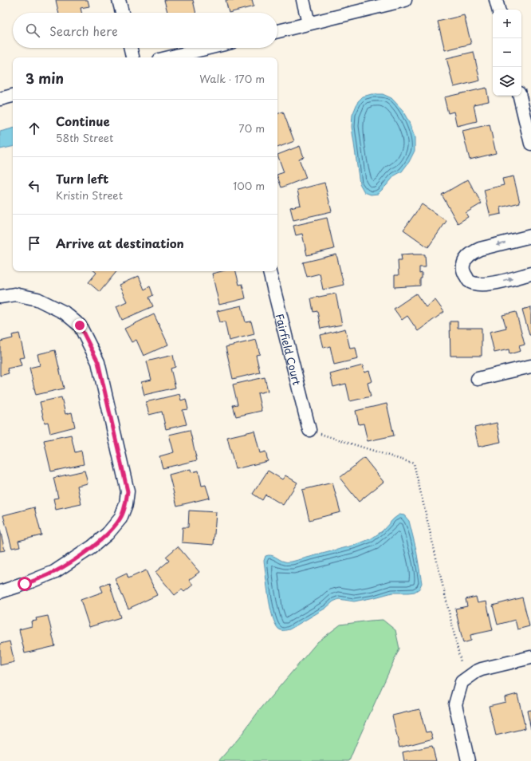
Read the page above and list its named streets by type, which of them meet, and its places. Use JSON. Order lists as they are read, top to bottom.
{
  "streets": {
    "street": ["Fairfield Court"]
  },
  "page": {
    "map_buttons": ["+", "−"],
    "search": "Search here",
    "heading": ["3 min", "Walk · 170 m"],
    "list": [
      ["Continue", "58th Street", "70 m"],
      ["Turn left", "Kristin Street", "100 m"],
      "Arrive at destination"
    ]
  }
}
